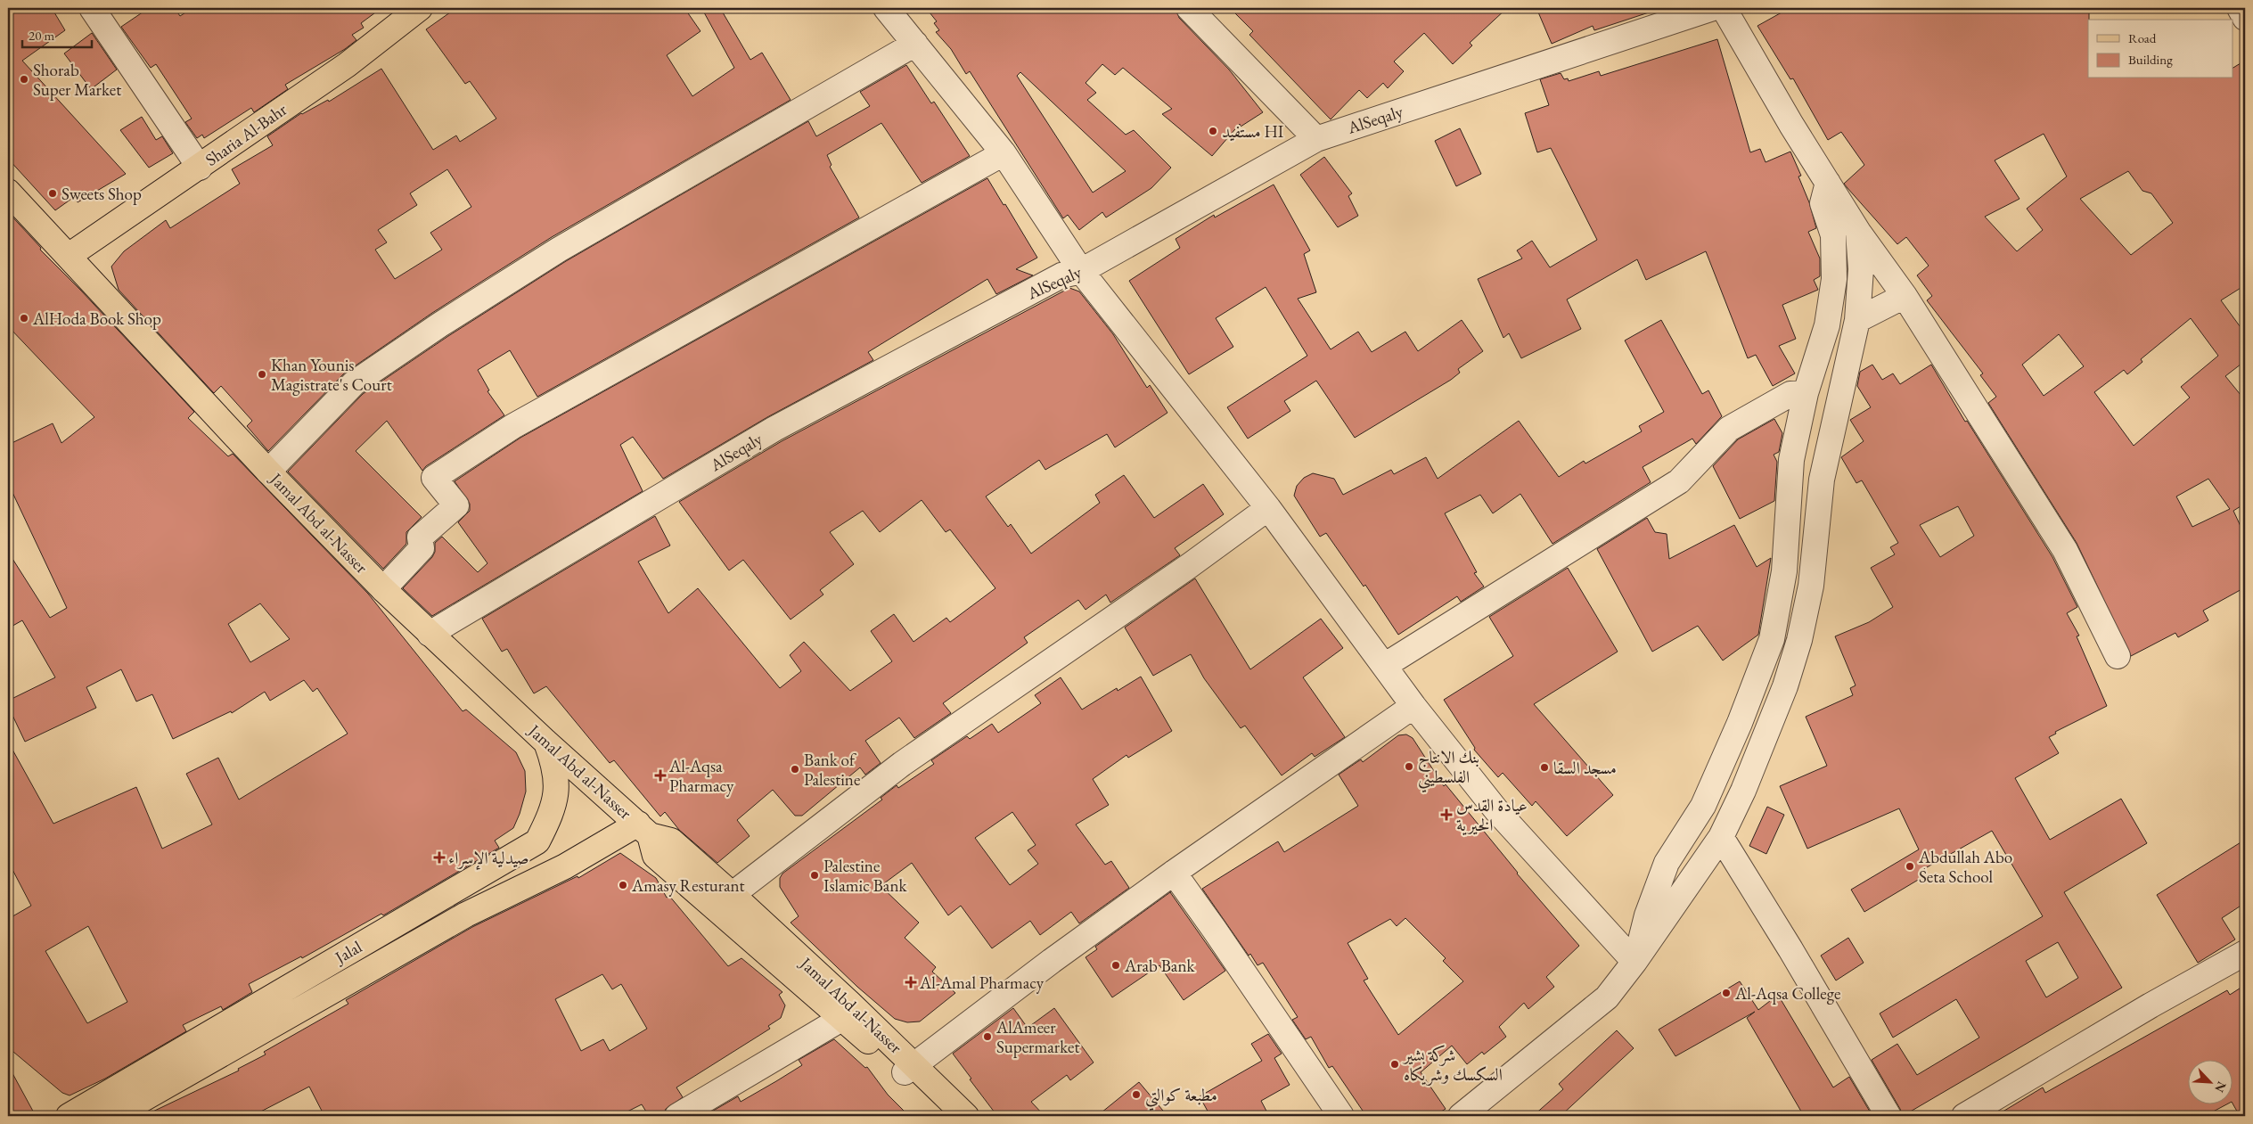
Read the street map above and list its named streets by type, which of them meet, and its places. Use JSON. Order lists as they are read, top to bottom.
{
  "streets": {
    "main road": ["Sharia Al-Bahr", "Jamal Abd al-Nasser", "Jalal"],
    "street": ["AlSeqaly"]
  },
  "crossings": [
    ["AlSeqaly", "Jamal Abd al-Nasser"],
    ["Sharia Al-Bahr", "Jamal Abd al-Nasser"],
    ["Jamal Abd al-Nasser", "Jalal"]
  ],
  "places": {
    "other": [
      "Shorab Super Market",
      "مستفيد HI",
      "Sweets Shop",
      "AlHoda Book Shop",
      "Khan Younis Magistrate's Court",
      "بنك الانتاج الفلسطيني",
      "مسجد السقا",
      "Bank of Palestine",
      "ِAbdullah Abo Seta School",
      "Palestine Islamic Bank",
      "Amasy Resturant",
      "Arab Bank",
      "Al-Aqsa College",
      "AlAmeer Supermarket",
      "شركة بشير السكسك وشريكاه",
      "مطبعة كوالتي"
    ],
    "health": [
      "Al-Aqsa Pharmacy",
      "عيادة القدس الخيرية",
      "صيدلية الإسراء",
      "Al-Amal Pharmacy"
    ]
  },
  "legend": ["Road", "Building"],
  "scale_bar": "20 m",
  "north": "bottom right"
}
